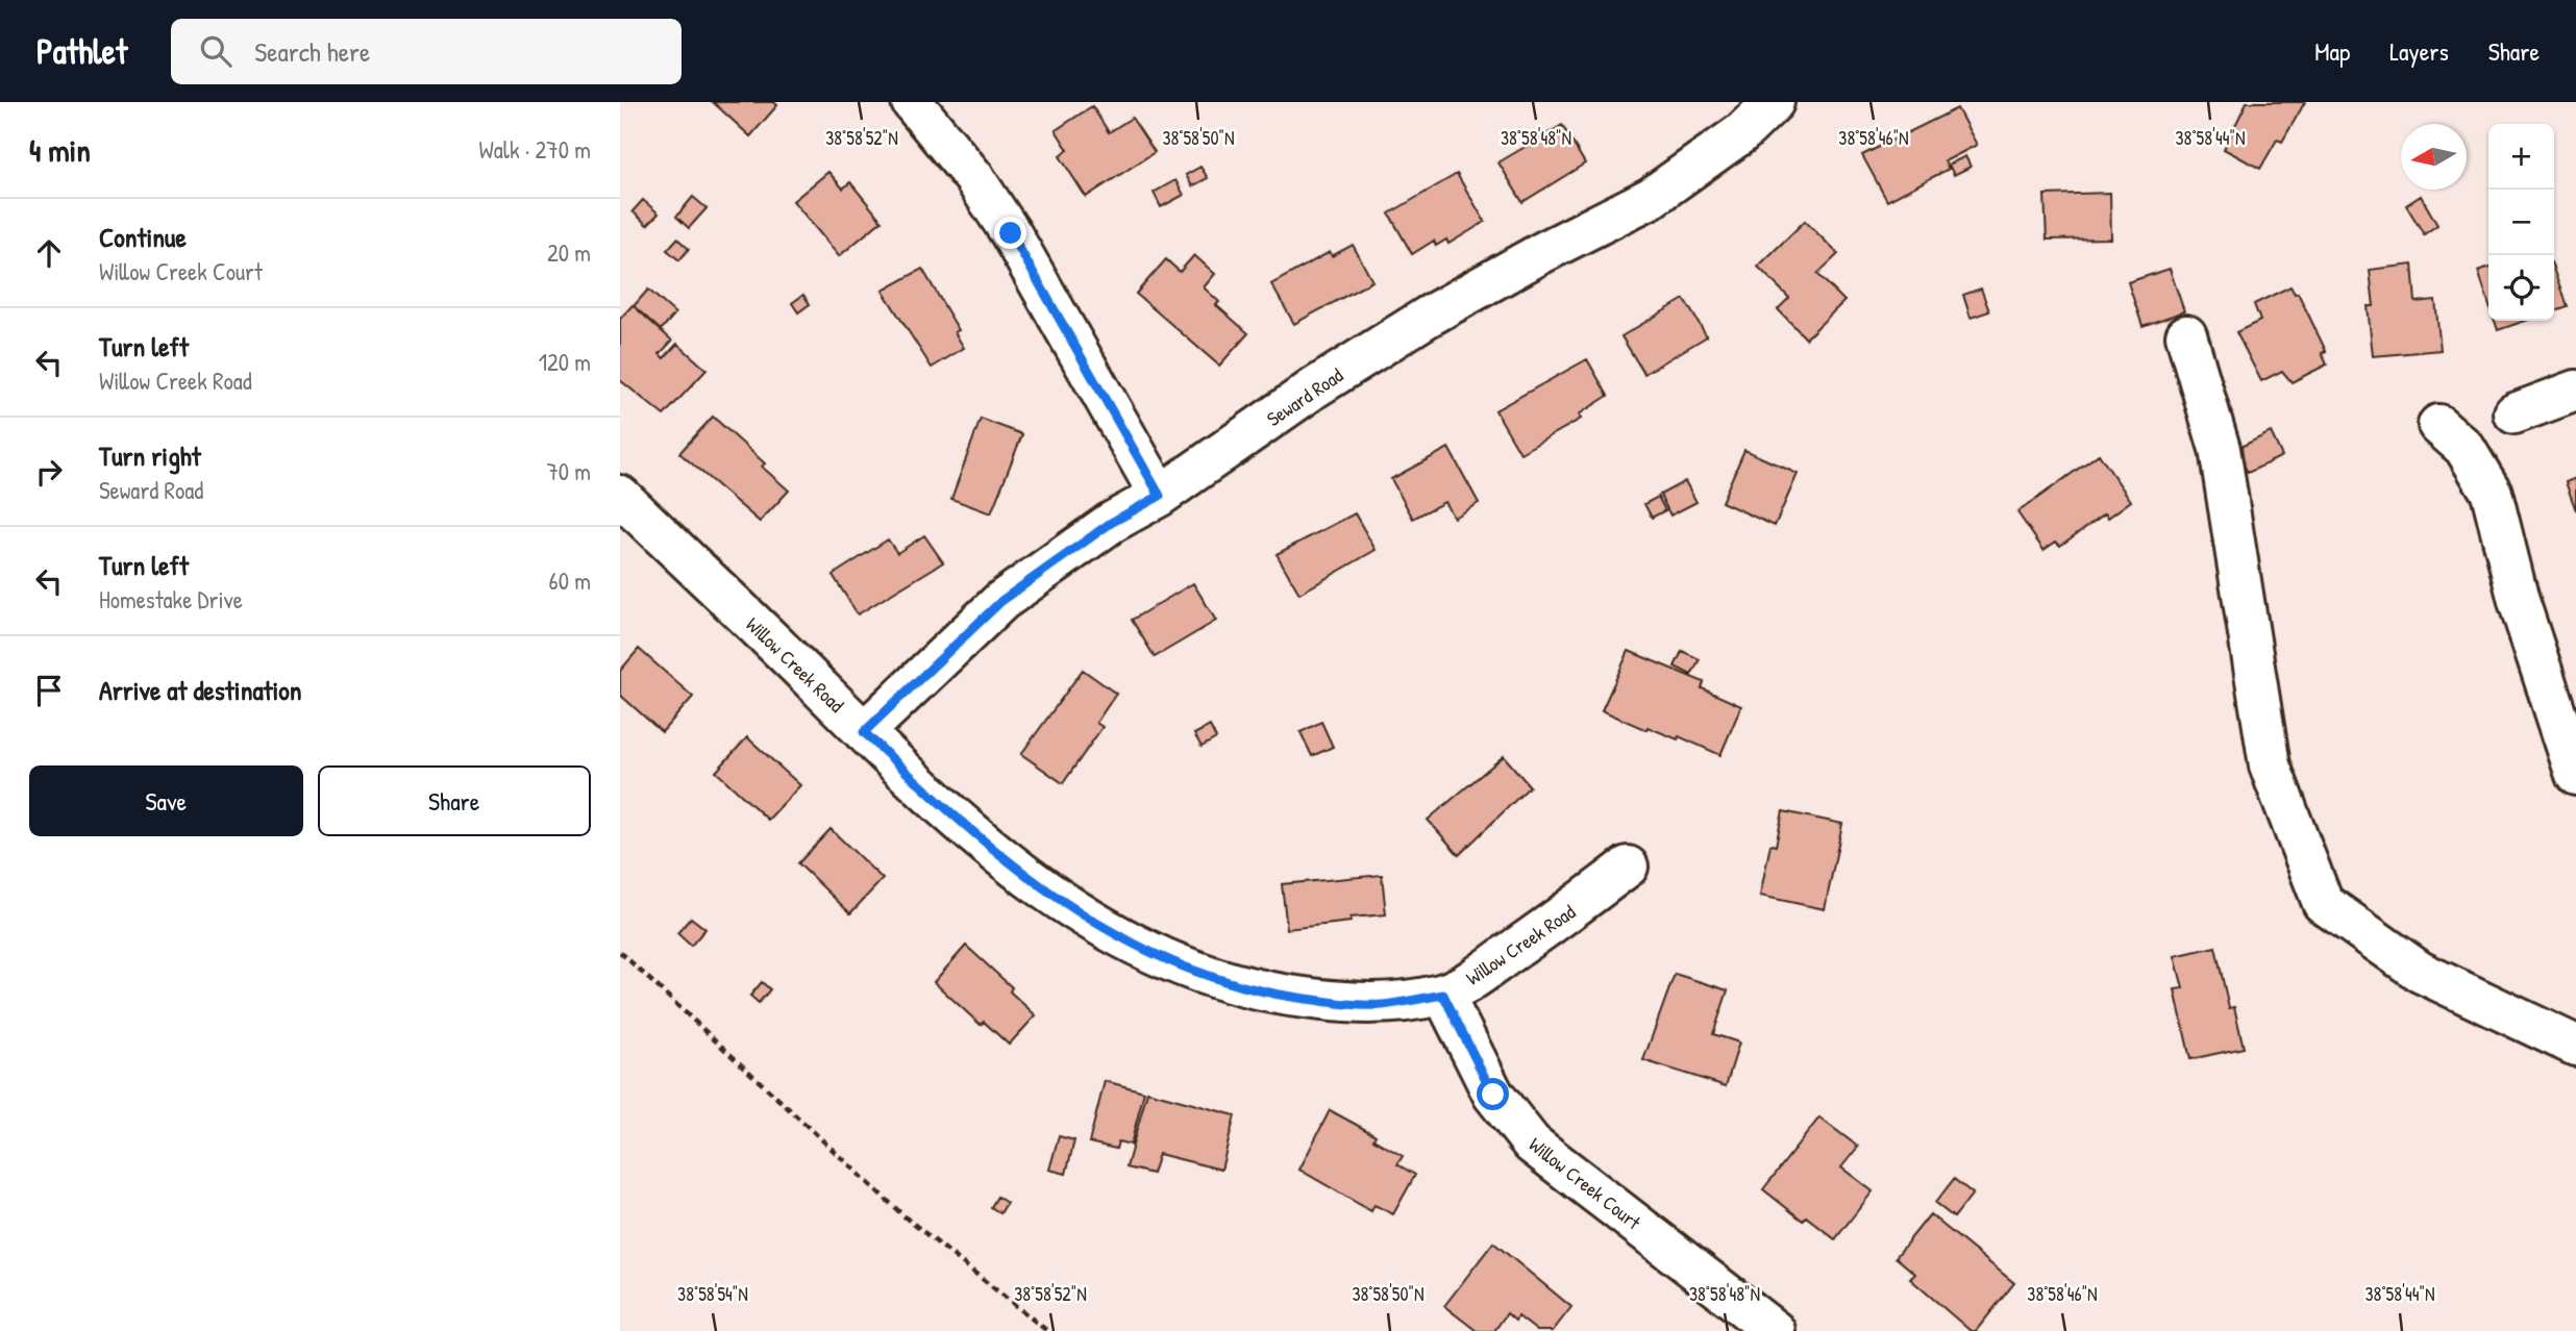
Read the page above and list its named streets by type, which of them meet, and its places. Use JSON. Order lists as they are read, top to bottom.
{
  "streets": {
    "street": ["Seward Road", "Willow Creek Road", "Willow Creek Court"]
  },
  "crossings": [
    ["Seward Road", "Willow Creek Road"],
    ["Willow Creek Road", "Willow Creek Court"]
  ],
  "north": "left",
  "page": {
    "header": "Pathlet",
    "search": "Search here",
    "nav": ["Map", "Layers", "Share"],
    "heading": ["4 min", "Walk · 270 m"],
    "map_buttons": ["+", "−"],
    "list": [
      ["Continue", "Willow Creek Court", "20 m"],
      ["Turn left", "Willow Creek Road", "120 m"],
      ["Turn right", "Seward Road", "70 m"],
      ["Turn left", "Homestake Drive", "60 m"],
      "Arrive at destination"
    ],
    "buttons": ["Save", "Share"]
  },
  "coordinates": [
    "38°58'46\"N",
    "38°58'44\"N",
    "38°58'52\"N",
    "38°58'50\"N",
    "38°58'48\"N",
    "38°58'54\"N"
  ]
}
